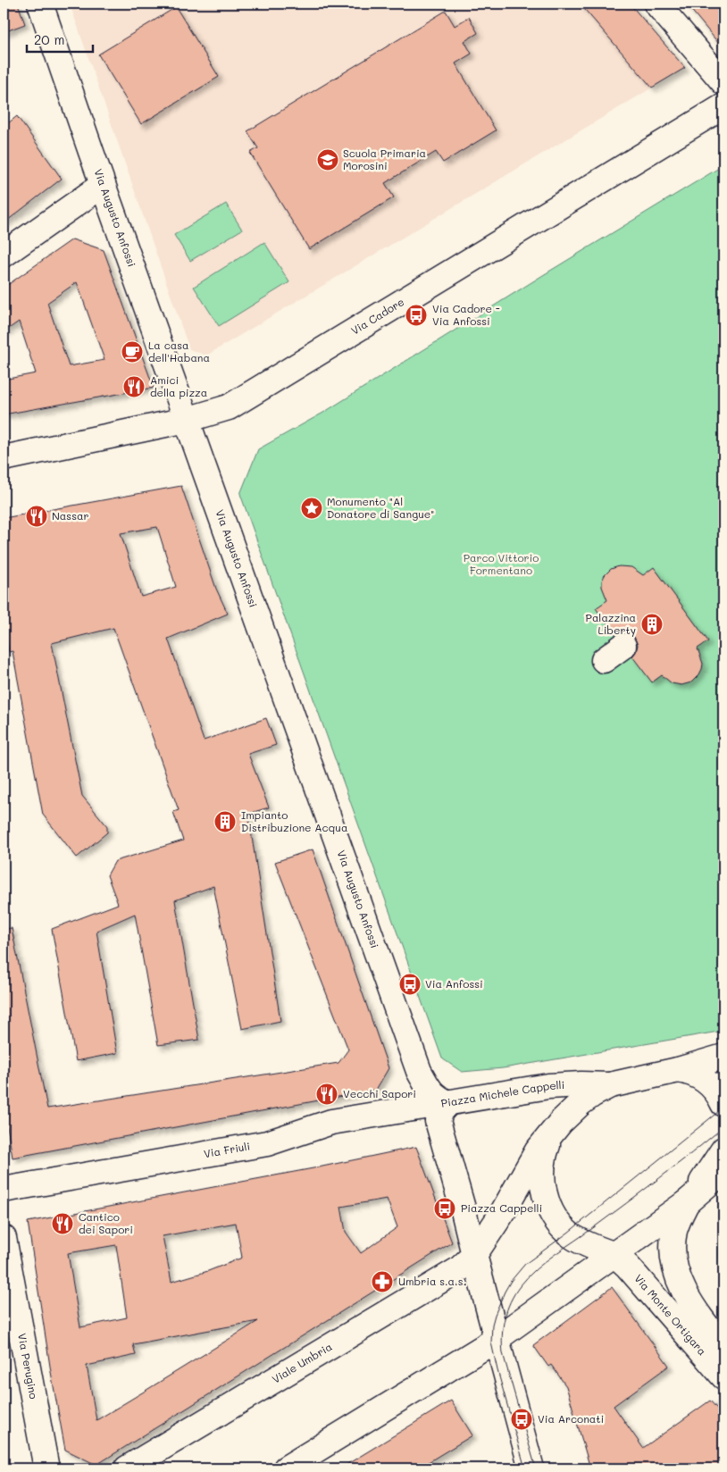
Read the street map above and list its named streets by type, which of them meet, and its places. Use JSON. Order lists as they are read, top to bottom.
{
  "streets": {
    "street": [
      "Via Augusto Anfossi",
      "Via Cadore",
      "Piazza Michele Cappelli",
      "Via Friuli",
      "Via Monte Ortigara",
      "Viale Umbria",
      "Via Perugino"
    ]
  },
  "crossings": [
    ["Via Augusto Anfossi", "Via Cadore"],
    ["Via Augusto Anfossi", "Piazza Michele Cappelli"],
    ["Via Augusto Anfossi", "Via Friuli"],
    ["Piazza Michele Cappelli", "Via Friuli"],
    ["Piazza Michele Cappelli", "Viale Umbria"]
  ],
  "parks": ["Parco Vittorio Formentano"],
  "places": {
    "school or university": ["Scuola Primaria Morosini"],
    "bus stop": [
      "Via Cadore - Via Anfossi",
      "Via Anfossi",
      "Piazza Cappelli",
      "Via Arconati"
    ],
    "cafe": ["La casa dell'Habana"],
    "restaurant": [
      "Amici della pizza",
      "Nassar",
      "Vecchi Sapori",
      "Cantico dei Sapori"
    ],
    "place": ["Monumento \"Al Donatore di Sangue\""],
    "building": ["Palazzina Liberty", "Impianto Distribuzione Acqua"],
    "pharmacy": ["Umbria s.a.s."]
  },
  "scale_bar": "20 m"
}
